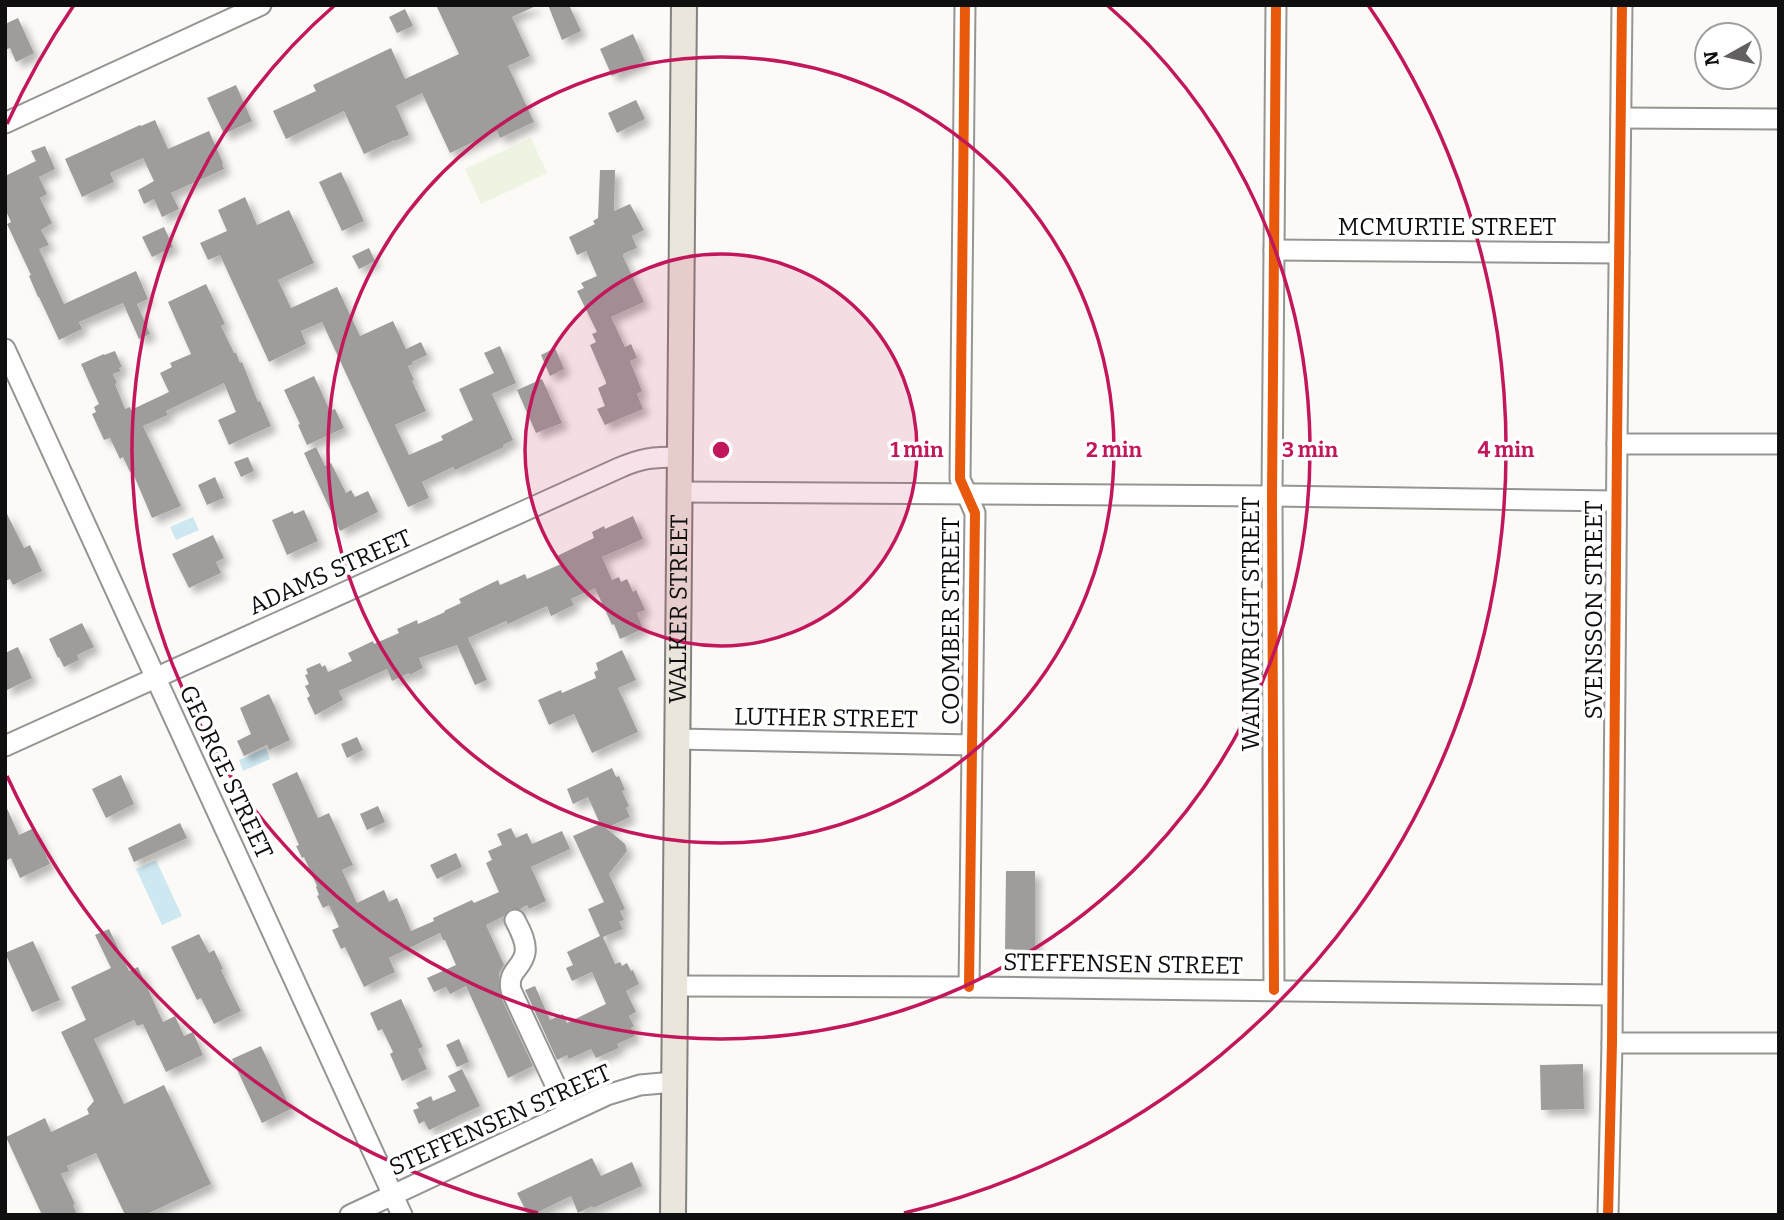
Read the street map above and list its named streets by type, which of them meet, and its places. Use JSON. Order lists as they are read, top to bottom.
{
  "streets": {
    "main road": ["WALKER STREET"],
    "street": [
      "MCMURTIE STREET",
      "ADAMS STREET",
      "SVENSSON STREET",
      "COOMBER STREET",
      "WAINWRIGHT STREET",
      "LUTHER STREET",
      "GEORGE STREET",
      "STEFFENSEN STREET"
    ]
  },
  "crossings": [
    ["MCMURTIE STREET", "SVENSSON STREET"],
    ["MCMURTIE STREET", "WAINWRIGHT STREET"],
    ["ADAMS STREET", "WALKER STREET"],
    ["ADAMS STREET", "GEORGE STREET"],
    ["WALKER STREET", "LUTHER STREET"],
    ["WALKER STREET", "STEFFENSEN STREET"],
    ["SVENSSON STREET", "STEFFENSEN STREET"],
    ["COOMBER STREET", "LUTHER STREET"],
    ["COOMBER STREET", "STEFFENSEN STREET"],
    ["WAINWRIGHT STREET", "STEFFENSEN STREET"],
    ["GEORGE STREET", "STEFFENSEN STREET"]
  ],
  "north": "left",
  "rings": [
    "1 min",
    "2 min",
    "3 min",
    "4 min"
  ]
}
